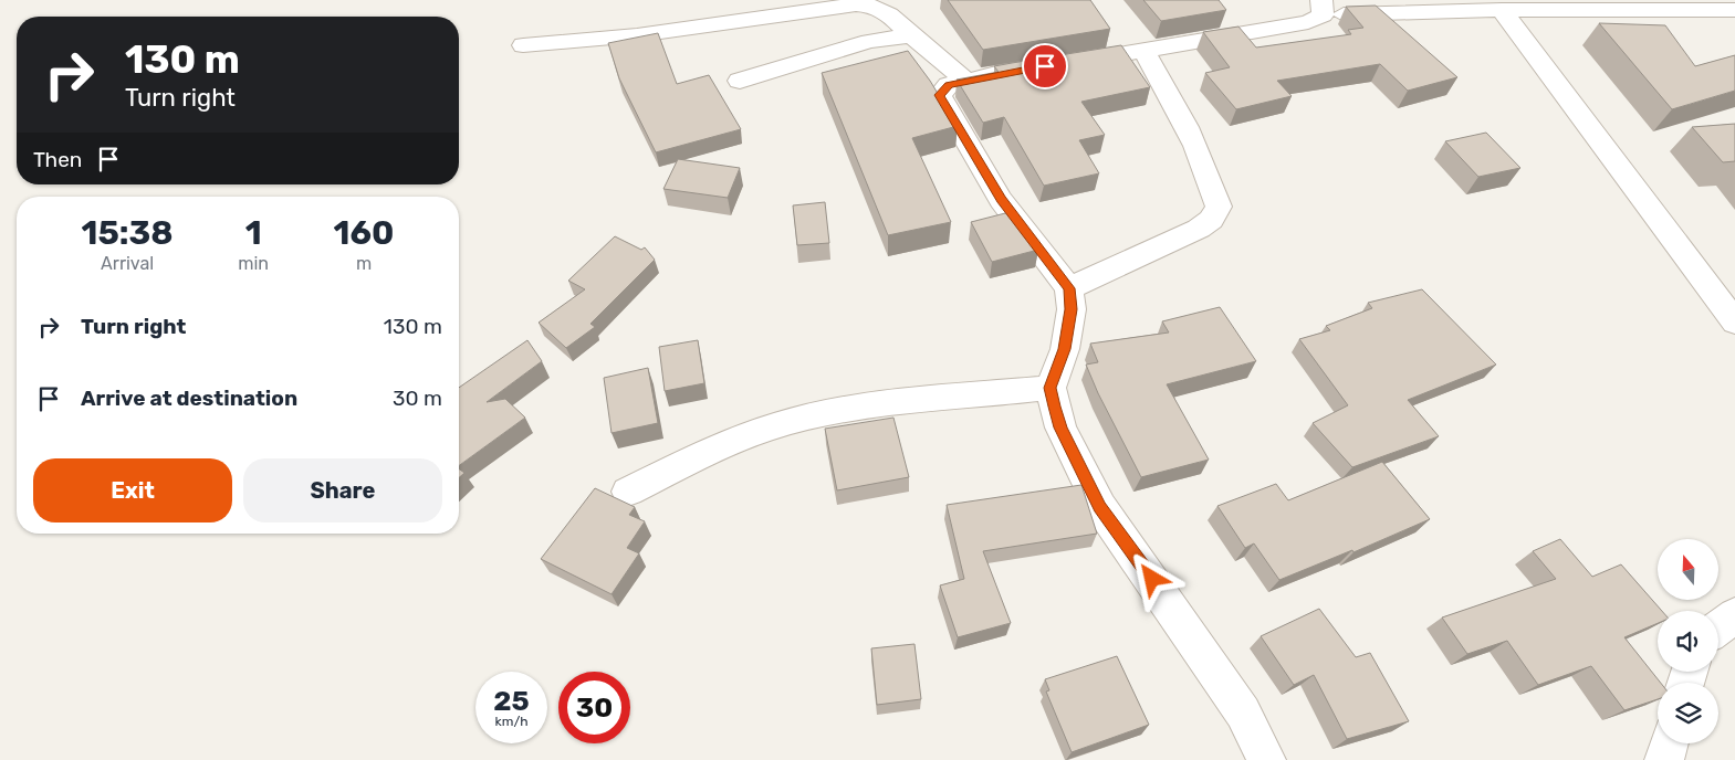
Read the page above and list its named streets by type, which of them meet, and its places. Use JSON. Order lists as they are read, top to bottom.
{
  "north": "top",
  "page": {
    "turn": ["130 m", "Turn right"],
    "then": "Then",
    "eta": [
      "15:38",
      "Arrival",
      "1",
      "min",
      "160",
      "m"
    ],
    "list": [
      {
        "name": "Turn right",
        "value": "130 m"
      },
      {
        "name": "Arrive at destination",
        "value": "30 m"
      }
    ],
    "buttons": ["Exit", "Share"],
    "speed": "25 km/h",
    "limit": "30"
  }
}
